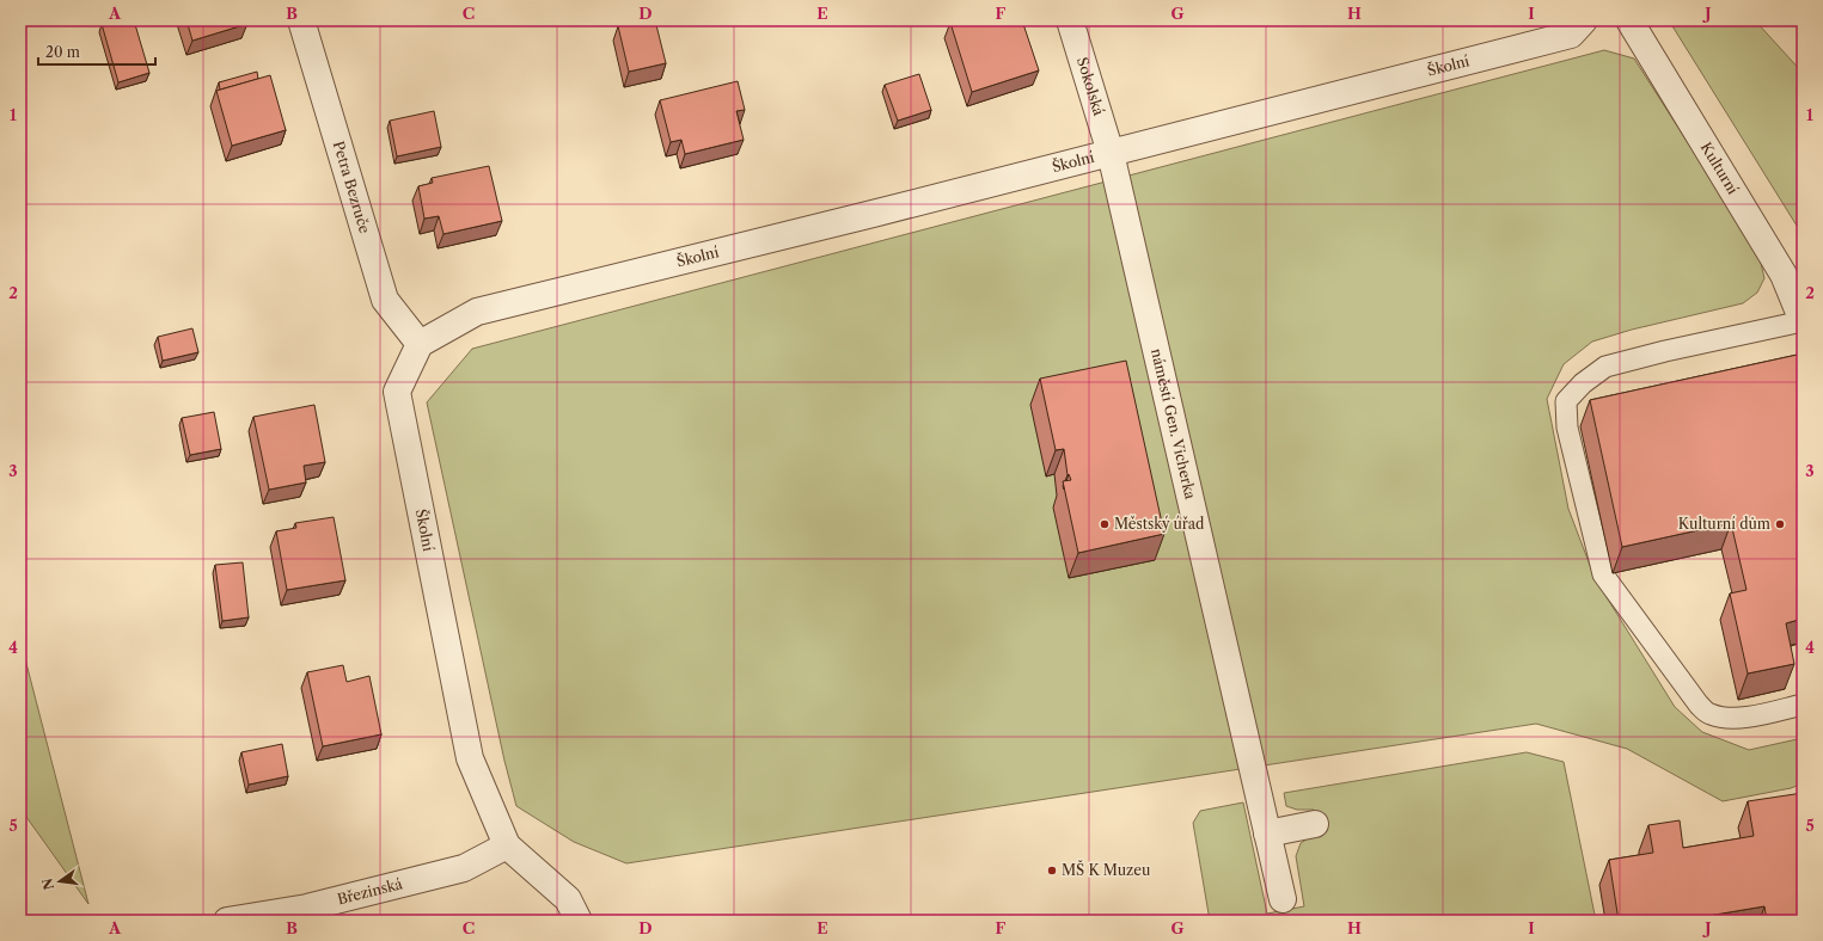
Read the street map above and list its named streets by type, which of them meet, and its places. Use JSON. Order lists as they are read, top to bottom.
{
  "streets": {
    "street": [
      "Školní",
      "Sokolská",
      "Kulturní",
      "Petra Bezruče",
      "náměstí Gen. Vicherka",
      "Březinská"
    ]
  },
  "crossings": [
    ["Školní", "Sokolská"],
    ["Školní", "Petra Bezruče"],
    ["Školní", "náměstí Gen. Vicherka"],
    ["Školní", "Březinská"],
    ["Sokolská", "náměstí Gen. Vicherka"]
  ],
  "places": ["Městský úřad", "Kulturní dům", "MŠ K Muzeu"],
  "scale_bar": "20 m",
  "north": "left",
  "grid": {
    "columns": [
      "A",
      "B",
      "C",
      "D",
      "E",
      "F",
      "G",
      "H",
      "I",
      "J"
    ],
    "rows": [
      "1",
      "2",
      "3",
      "4",
      "5"
    ]
  }
}
